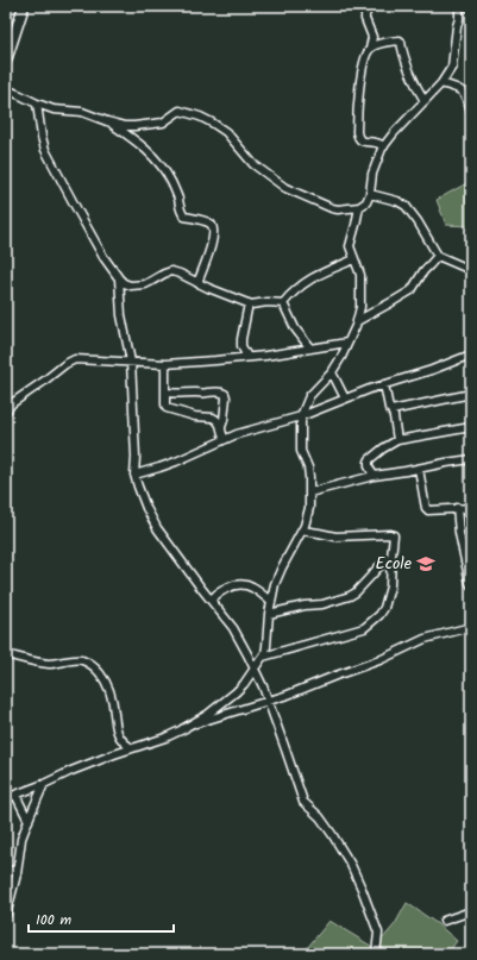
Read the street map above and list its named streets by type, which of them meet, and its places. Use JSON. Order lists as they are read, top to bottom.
{
  "places": {
    "school or university": ["Ecole"]
  },
  "scale_bar": "100 m"
}
